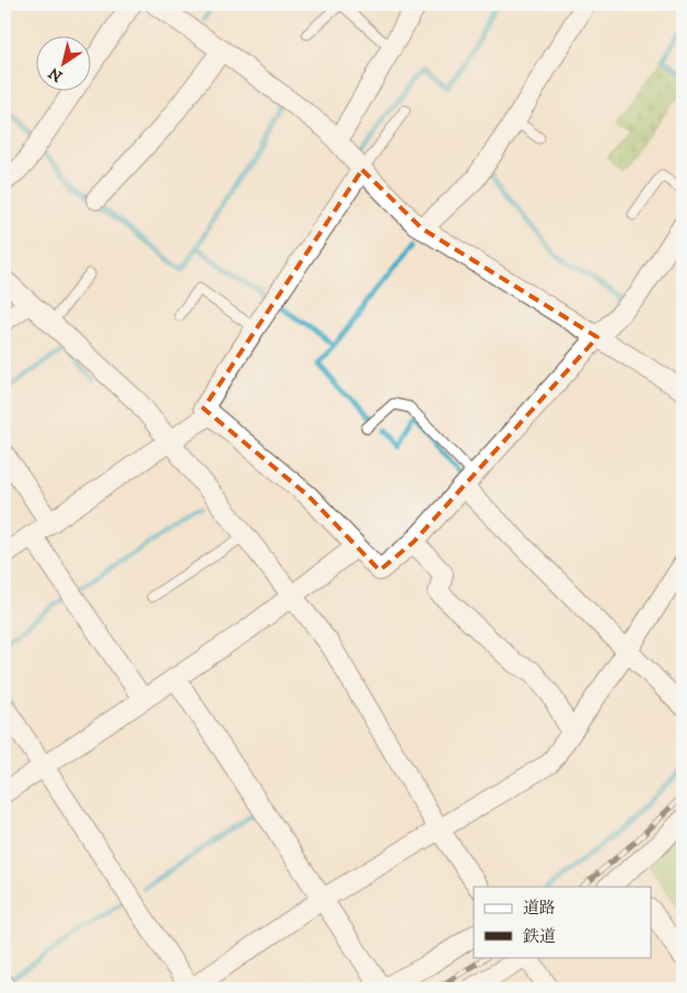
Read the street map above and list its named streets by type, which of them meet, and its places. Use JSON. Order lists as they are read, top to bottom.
{
  "legend": ["道路", "鉄道"],
  "north": "bottom left"
}
